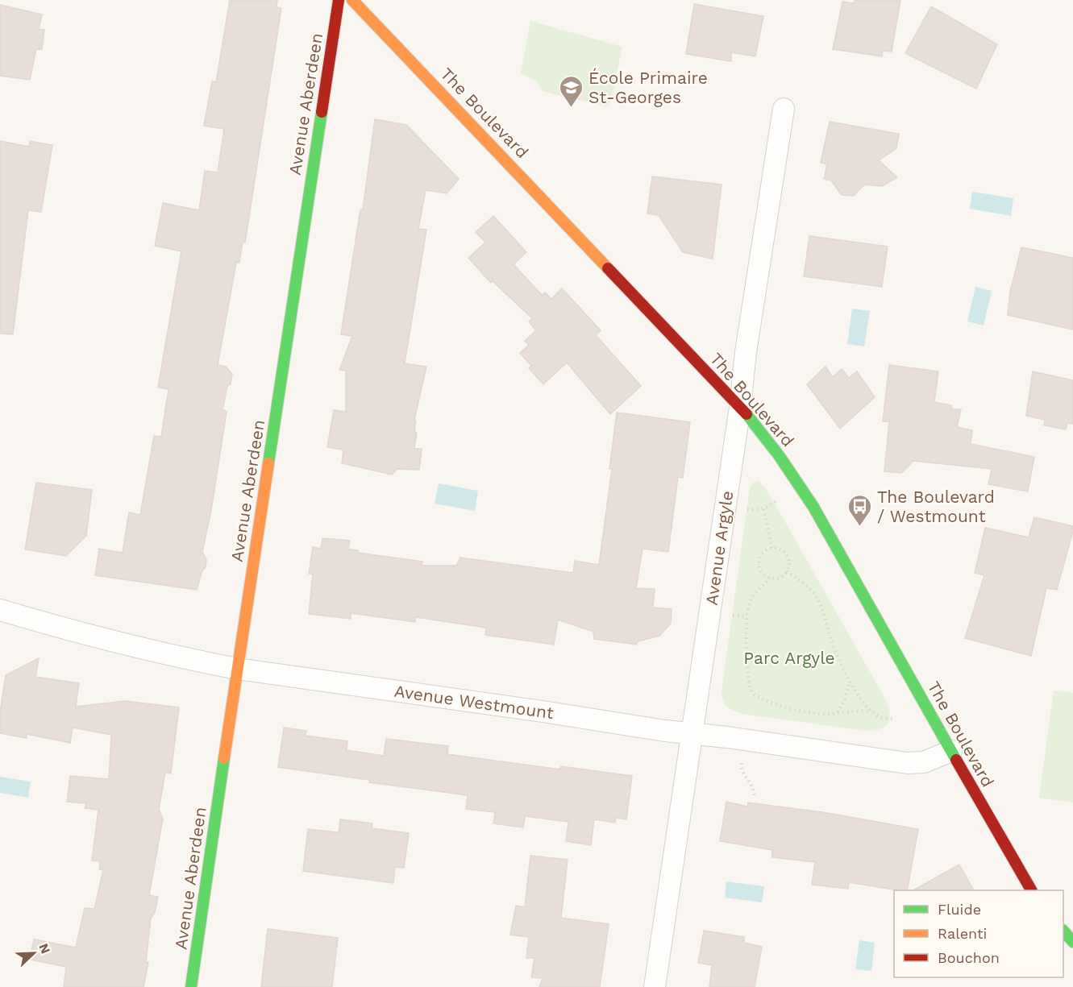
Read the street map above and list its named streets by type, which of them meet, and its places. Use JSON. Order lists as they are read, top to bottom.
{
  "streets": {
    "main road": ["Avenue Aberdeen", "The Boulevard"],
    "street": ["Avenue Argyle", "Avenue Westmount"]
  },
  "crossings": [
    ["Avenue Aberdeen", "Avenue Westmount"],
    ["The Boulevard", "Avenue Argyle"],
    ["The Boulevard", "Avenue Westmount"],
    ["Avenue Argyle", "Avenue Westmount"]
  ],
  "parks": ["Parc Argyle"],
  "places": {
    "school or university": ["École Primaire St-Georges"],
    "bus stop": ["The Boulevard / Westmount"]
  },
  "legend": ["Fluide", "Ralenti", "Bouchon"],
  "north": "top right"
}
